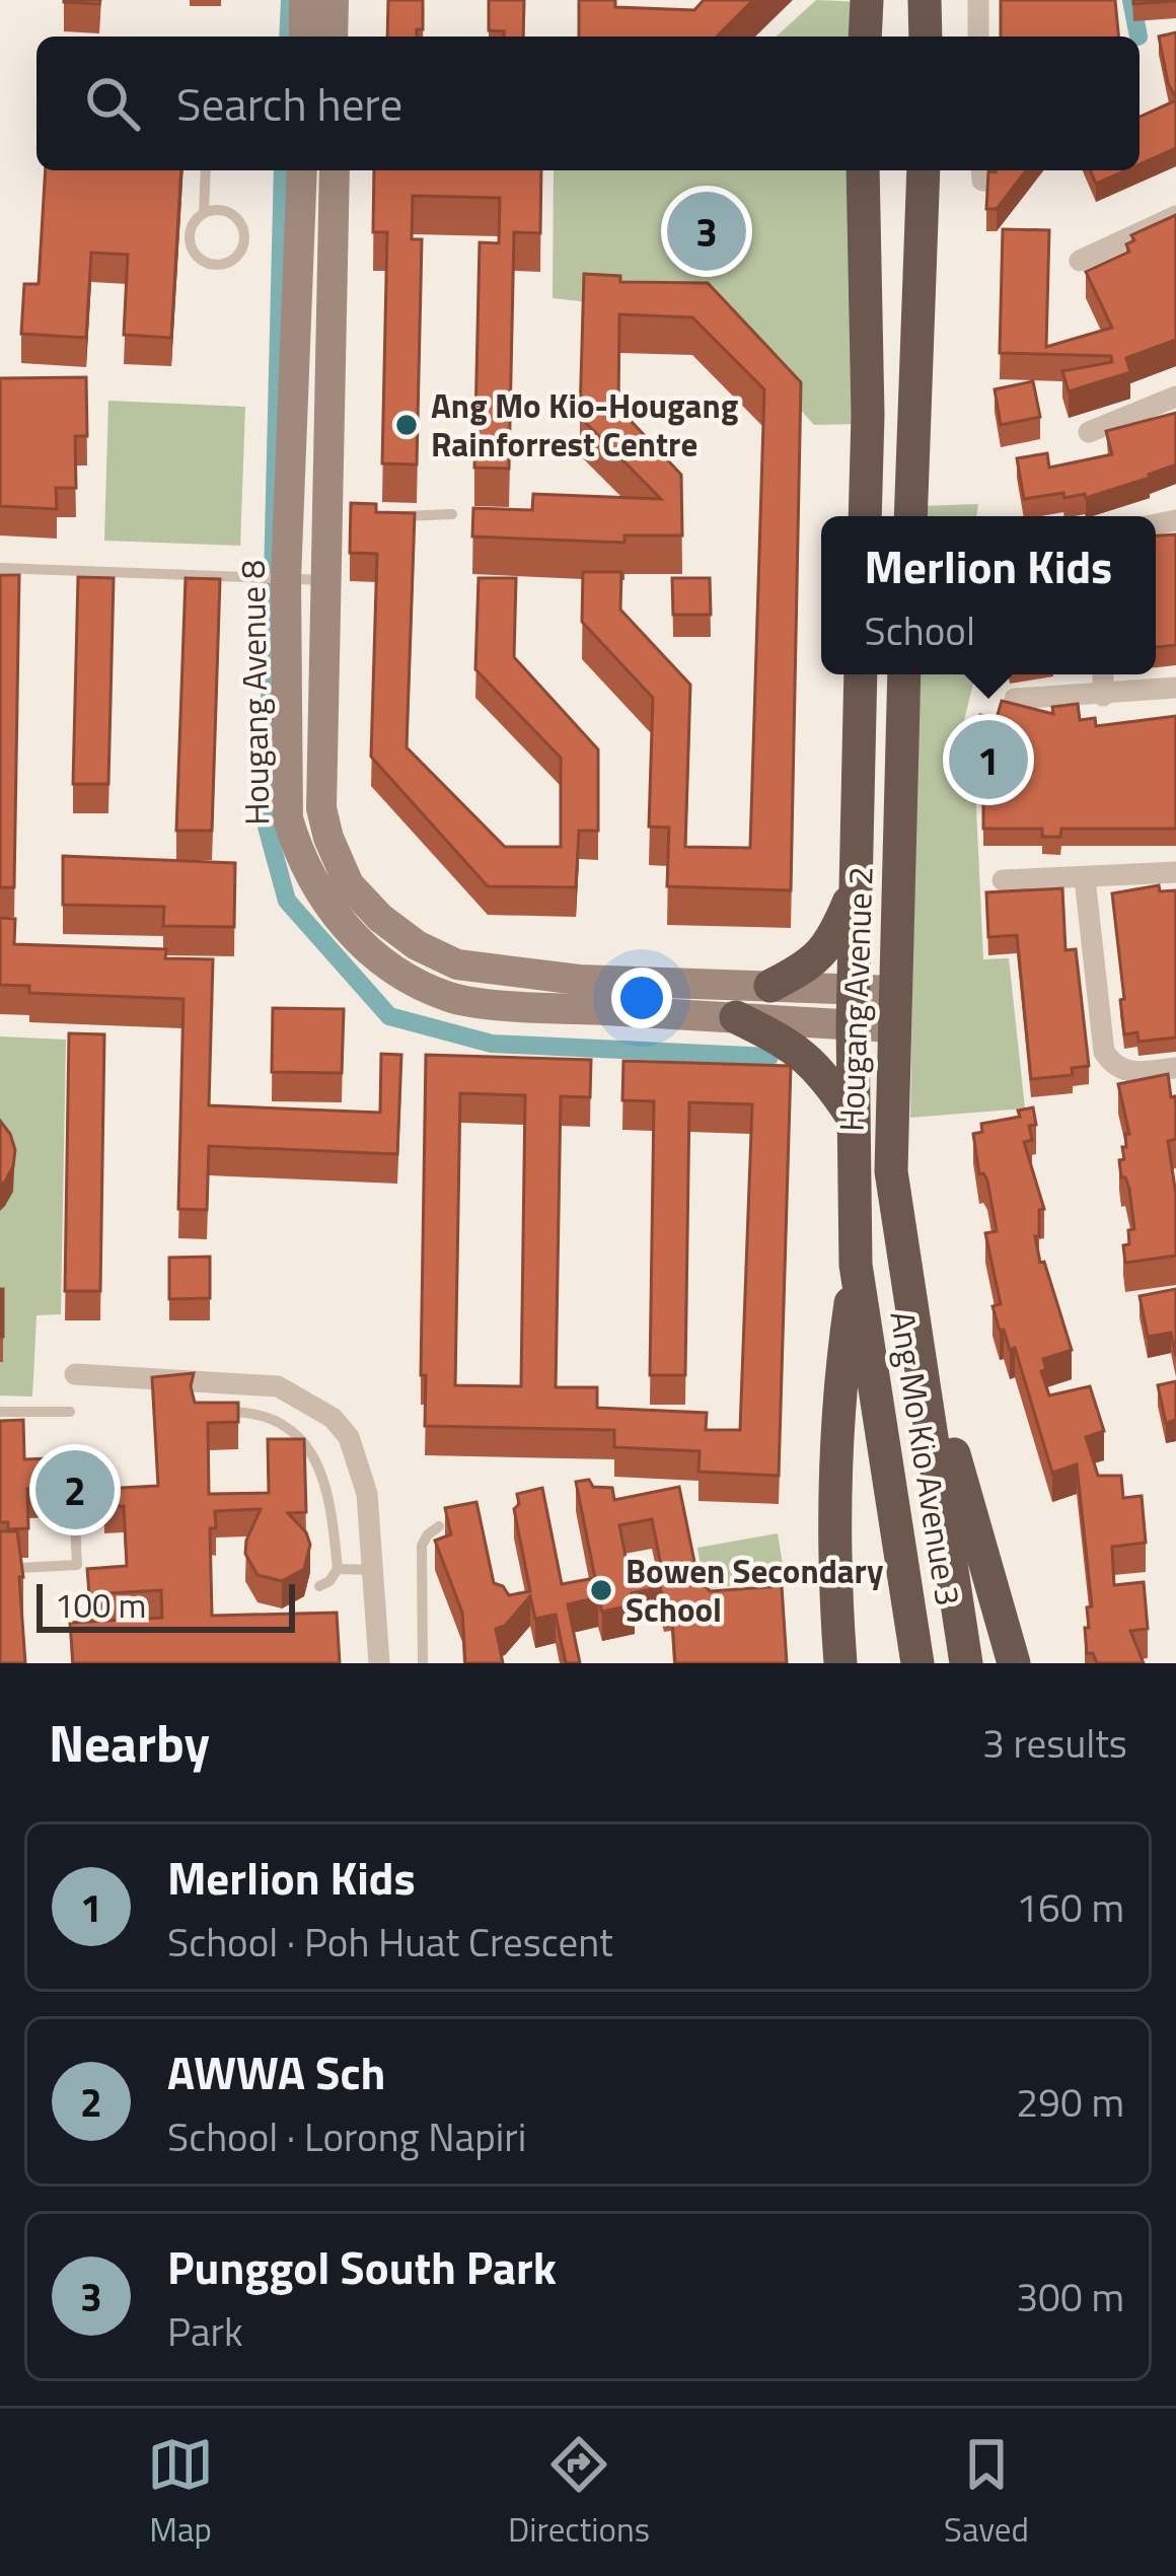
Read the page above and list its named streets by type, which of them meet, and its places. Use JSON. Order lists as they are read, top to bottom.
{
  "streets": {
    "highway": ["Hougang Avenue 2", "Ang Mo Kio Avenue 3"],
    "main road": ["Hougang Avenue 8"]
  },
  "crossings": [
    ["Hougang Avenue 8", "Hougang Avenue 2"],
    ["Hougang Avenue 2", "Ang Mo Kio Avenue 3"]
  ],
  "places": ["Ang Mo Kio-Hougang Rainforrest Centre", "Bowen Secondary School"],
  "scale_bar": "100 m",
  "page": {
    "search": "Search here",
    "pins": ["3", "1", "2"],
    "popup": ["Merlion Kids", "School"],
    "scale": "100 m",
    "heading": ["Nearby", "3 results"],
    "list": [
      {
        "mark": "1",
        "name": "Merlion Kids",
        "note": "School · Poh Huat Crescent",
        "value": "160 m"
      },
      {
        "mark": "2",
        "name": "AWWA Sch",
        "note": "School · Lorong Napiri",
        "value": "290 m"
      },
      {
        "mark": "3",
        "name": "Punggol South Park",
        "note": "Park",
        "value": "300 m"
      }
    ],
    "nav": ["Map", "Directions", "Saved"]
  }
}
